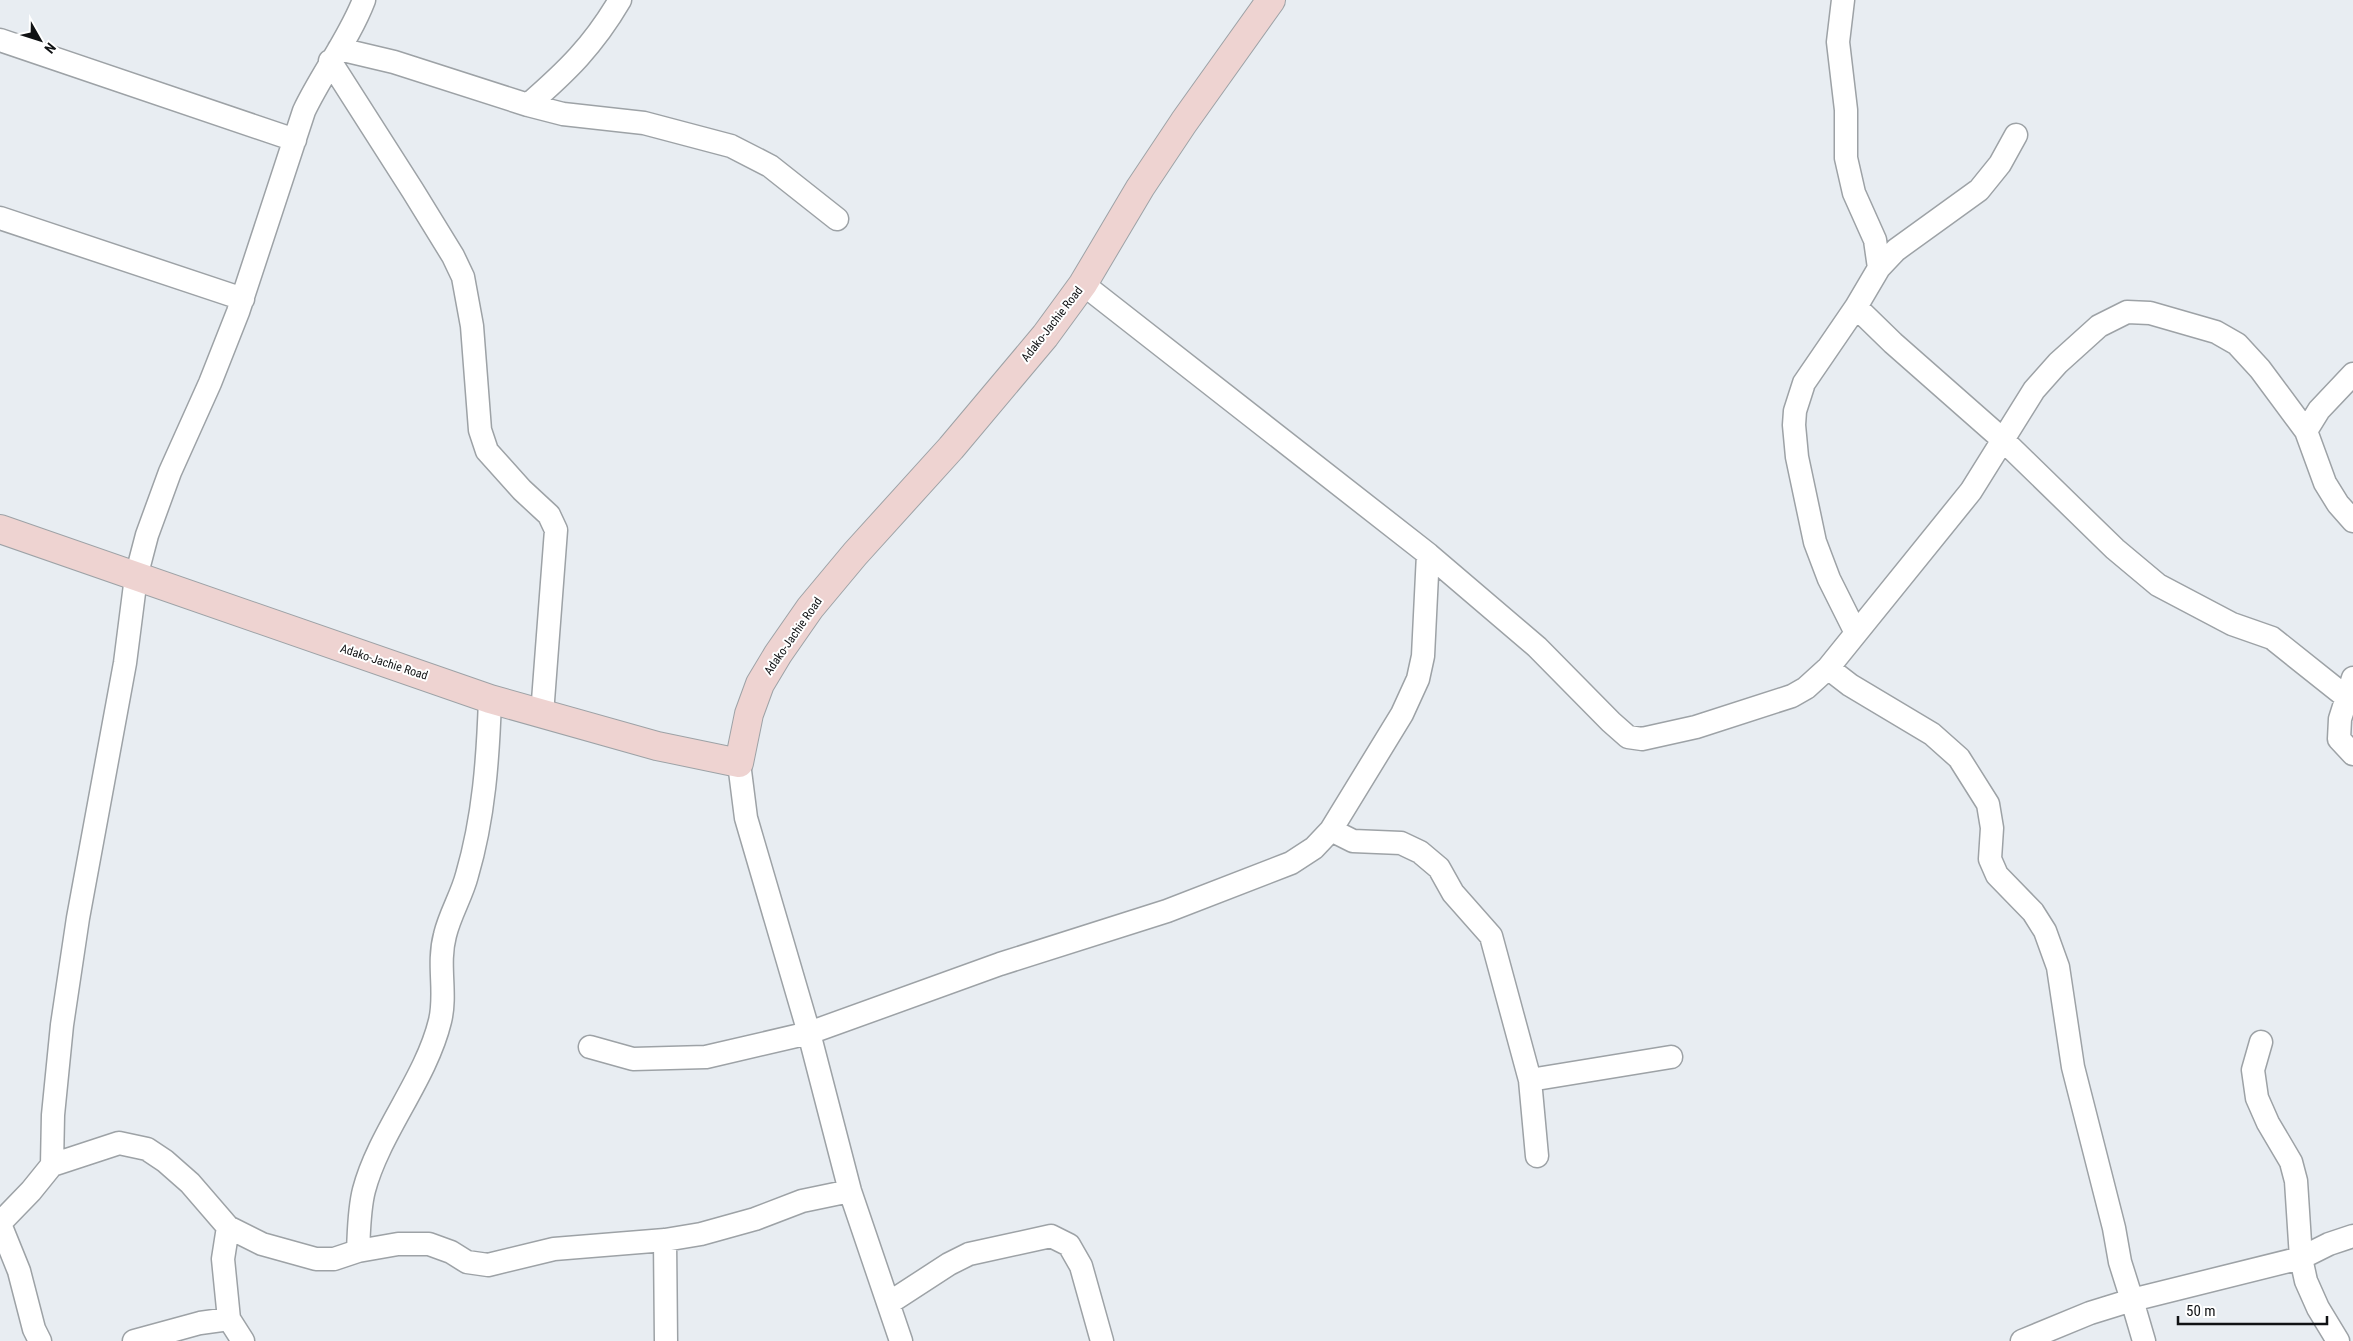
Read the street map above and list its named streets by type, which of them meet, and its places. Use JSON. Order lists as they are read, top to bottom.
{
  "streets": {
    "street": ["Adako-Jachie Road"]
  },
  "scale_bar": "50 m",
  "north": "bottom right"
}
